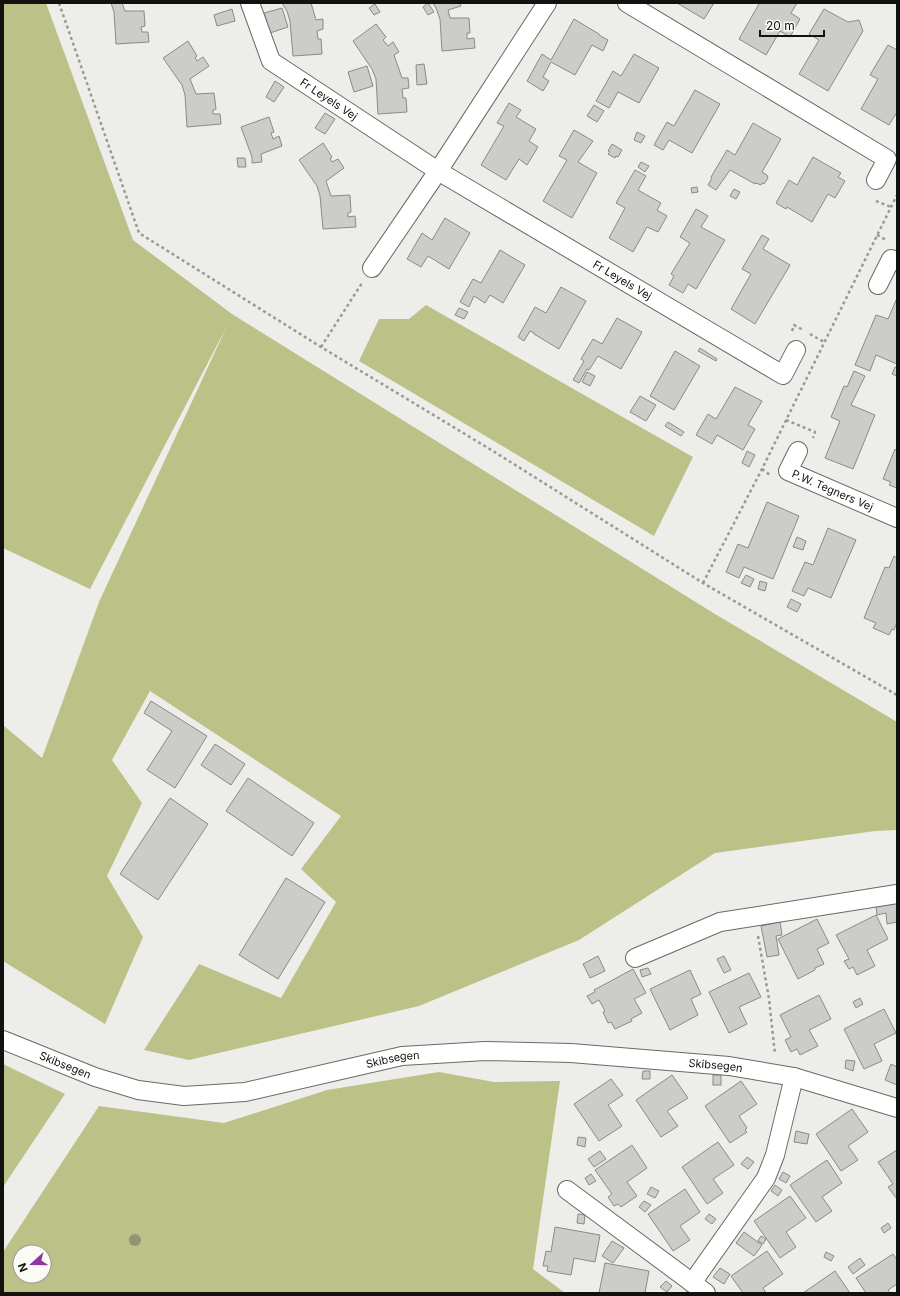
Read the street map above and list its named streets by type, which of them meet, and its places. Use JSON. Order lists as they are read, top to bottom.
{
  "streets": {
    "street": ["Fr Leyels Vej", "P.W. Tegners Vej", "Skibsegen"]
  },
  "scale_bar": "20 m",
  "north": "left"
}
